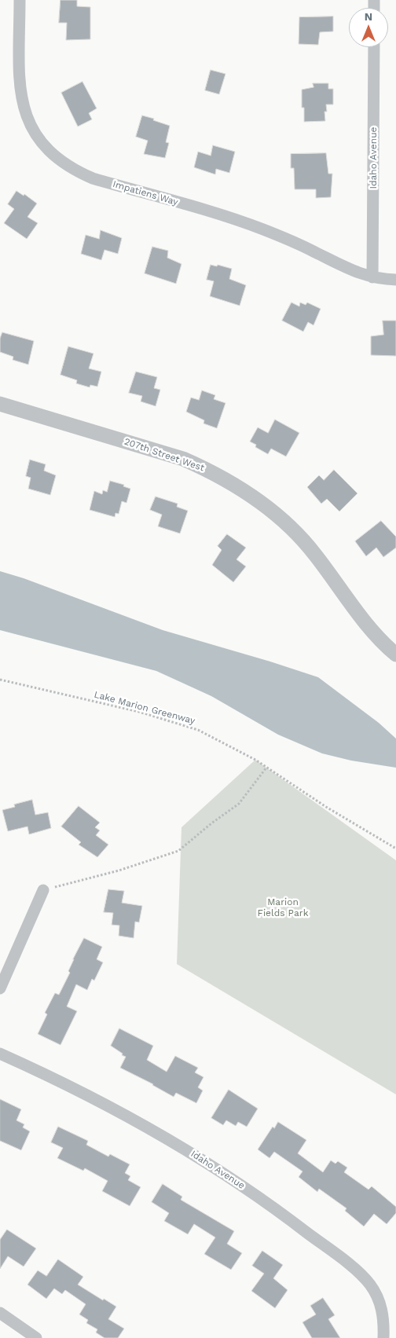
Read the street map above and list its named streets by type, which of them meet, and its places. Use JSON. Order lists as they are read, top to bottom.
{
  "streets": {
    "street": ["Idaho Avenue", "Impatiens Way", "207th Street West"],
    "path": ["Lake Marion Greenway"]
  },
  "crossings": [
    ["Idaho Avenue", "Impatiens Way"]
  ],
  "parks": ["Marion Fields Park"],
  "north": "top"
}
